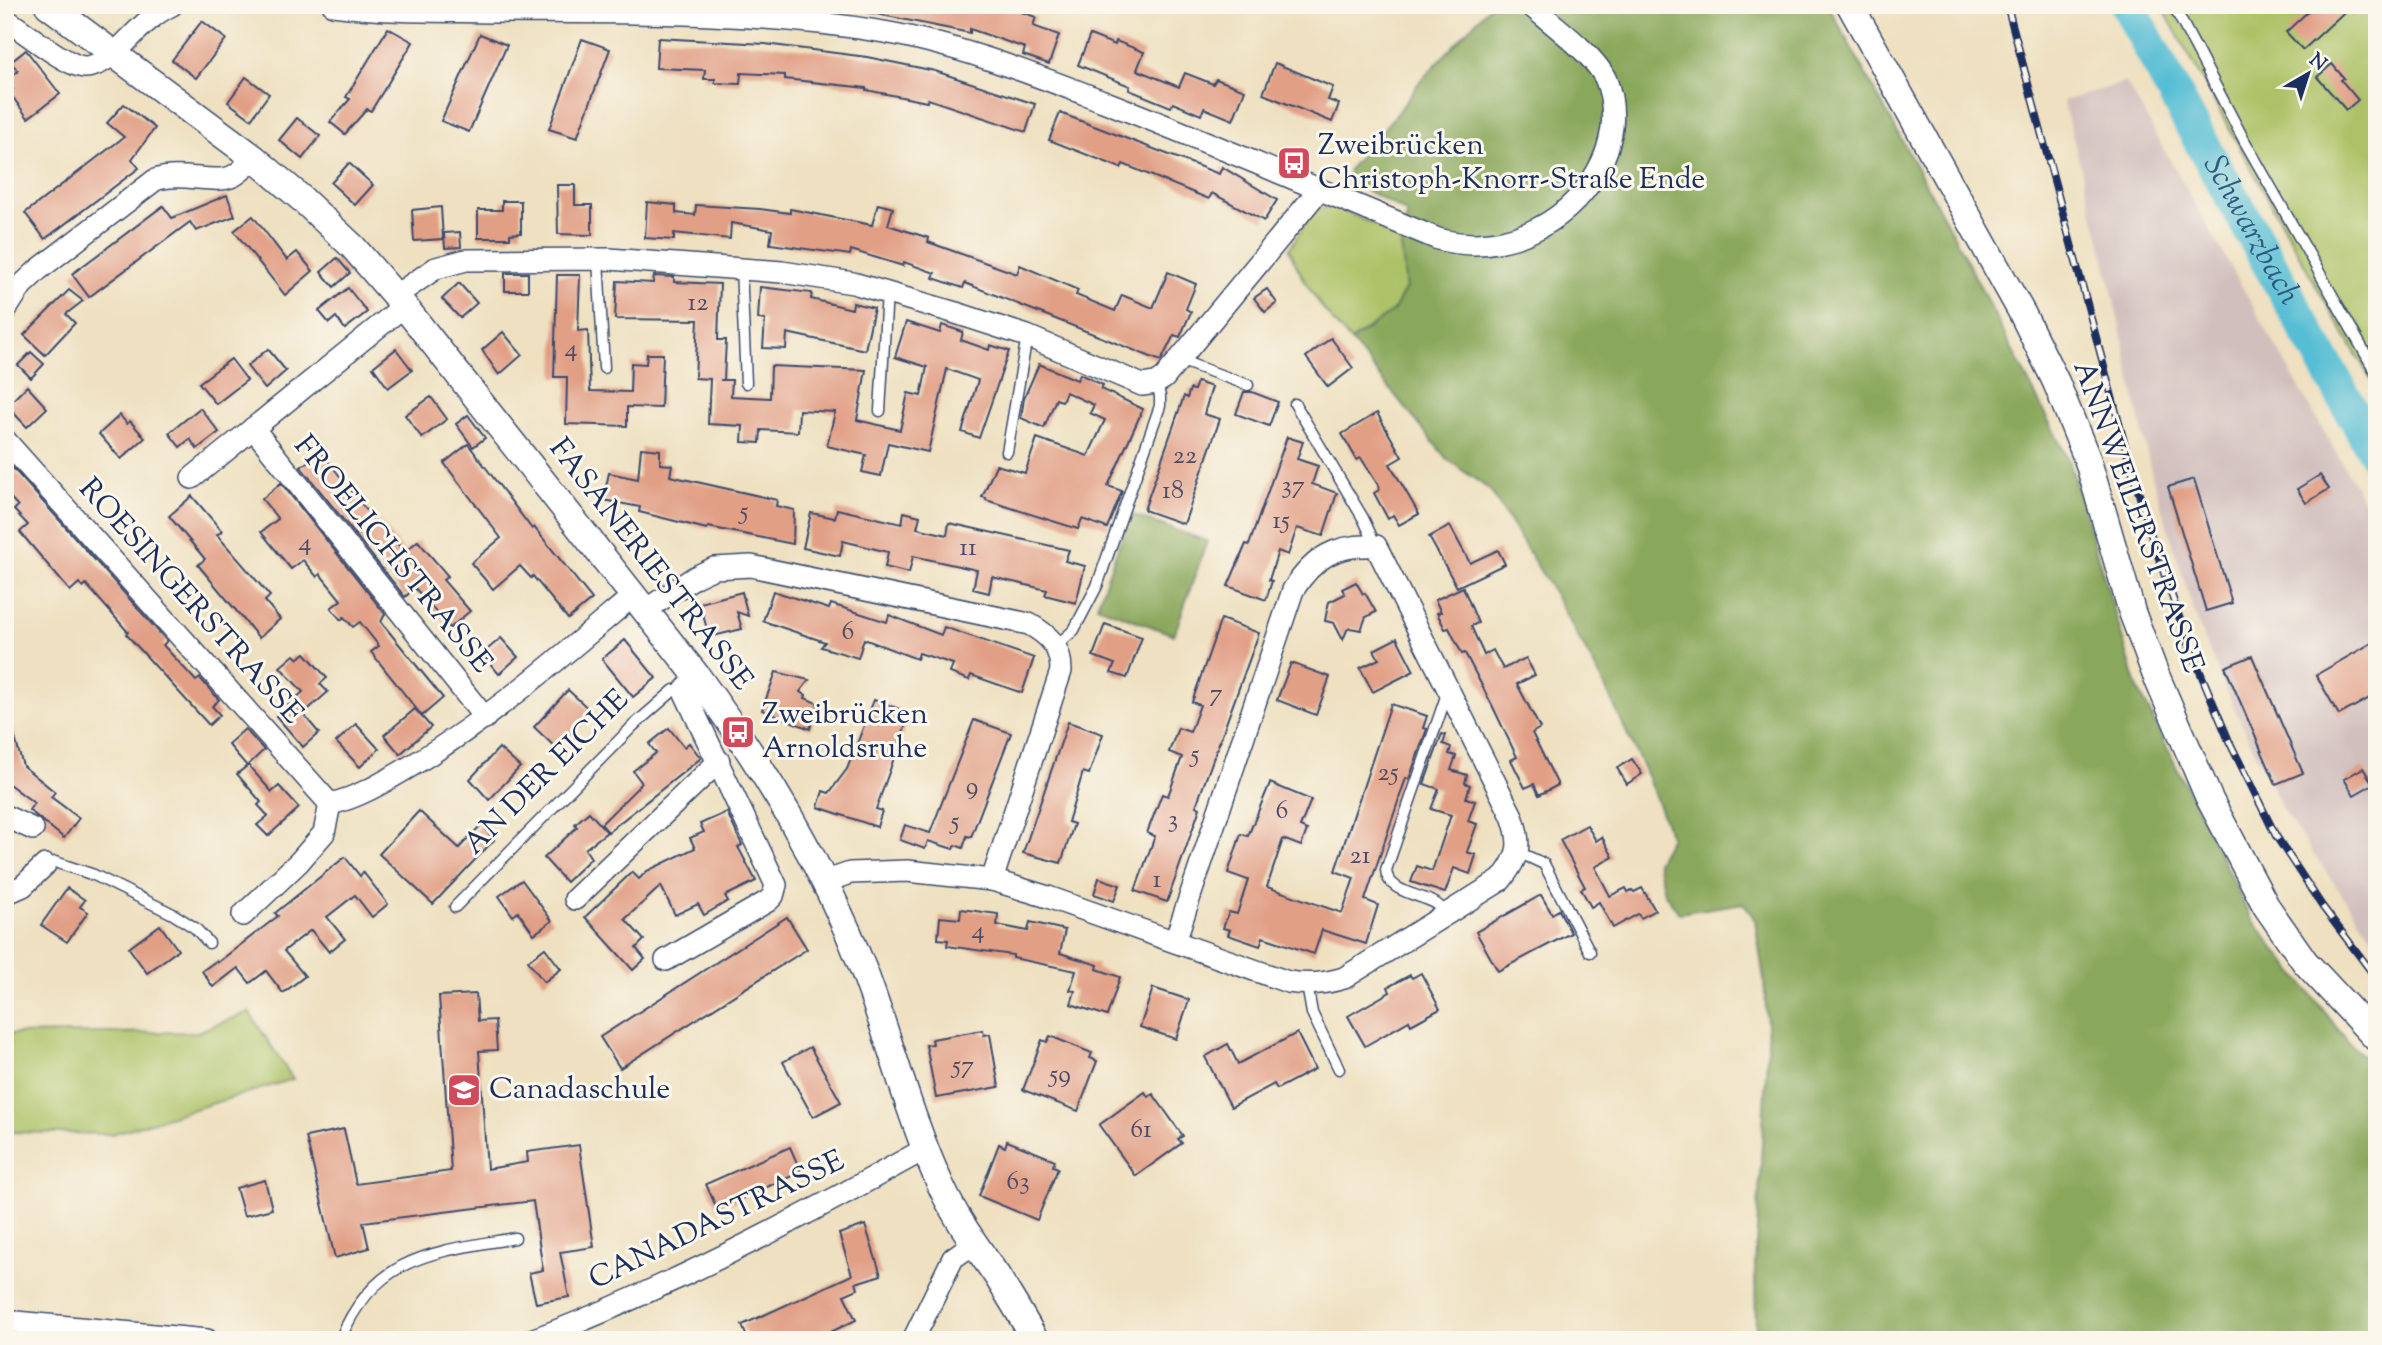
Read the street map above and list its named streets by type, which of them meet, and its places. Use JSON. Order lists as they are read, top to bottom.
{
  "streets": {
    "street": [
      "ANNWEILERSTRASSE",
      "FROELICHSTRASSE",
      "FASANERIESTRASSE",
      "ROESINGERSTRASSE",
      "CANADASTRASSE"
    ],
    "lane": ["AN DER EICHE"]
  },
  "crossings": [
    ["FASANERIESTRASSE", "AN DER EICHE"],
    ["FASANERIESTRASSE", "CANADASTRASSE"]
  ],
  "water": ["Schwarzbach"],
  "places": {
    "bus stop": ["Zweibrücken Christoph-Knorr-Straße Ende", "Zweibrücken Arnoldsruhe"],
    "school or university": ["Canadaschule"]
  },
  "house_numbers": [
    "12",
    "4",
    "22",
    "37",
    "18",
    "5",
    "15",
    "4",
    "11",
    "6",
    "7",
    "5",
    "25",
    "9",
    "6",
    "3",
    "5",
    "21",
    "1",
    "4",
    "57",
    "59",
    "61",
    "63"
  ],
  "north": "top right"
}
